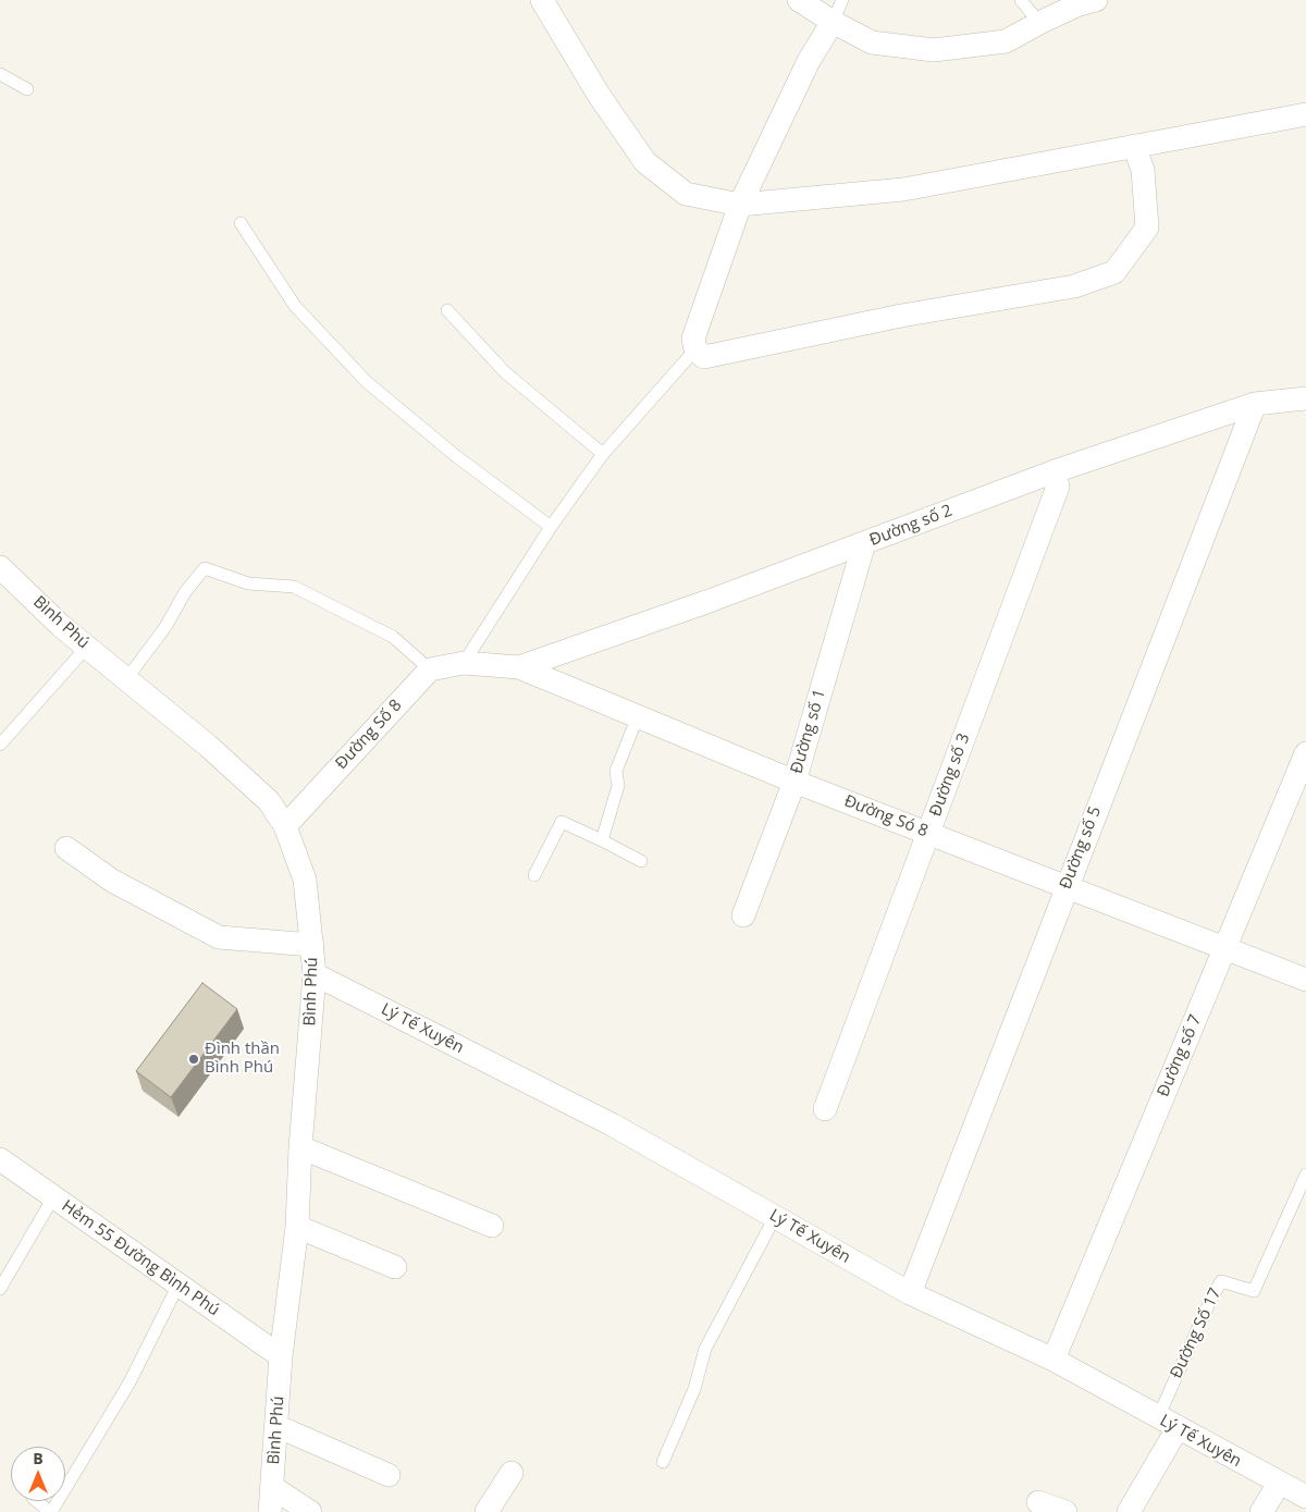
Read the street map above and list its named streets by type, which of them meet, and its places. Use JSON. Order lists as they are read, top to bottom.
{
  "streets": {
    "street": [
      "Đường số 2",
      "Bình Phú",
      "Đường số 1",
      "Đường Số 8",
      "Đường số 3",
      "Đường Só 8",
      "Đường số 5",
      "Lý Tế Xuyên",
      "Đường số 7",
      "Hẻm 55 Đường Bình Phú"
    ],
    "lane": ["Đường Số 17"]
  },
  "crossings": [
    ["Đường số 2", "Đường số 1"],
    ["Đường số 2", "Đường số 3"],
    ["Đường số 2", "Đường Só 8"],
    ["Đường số 2", "Đường số 5"],
    ["Bình Phú", "Đường Số 8"],
    ["Bình Phú", "Lý Tế Xuyên"],
    ["Bình Phú", "Hẻm 55 Đường Bình Phú"],
    ["Đường số 1", "Đường Só 8"],
    ["Đường số 3", "Đường Só 8"],
    ["Đường Só 8", "Đường số 5"],
    ["Đường Só 8", "Đường số 7"],
    ["Đường số 5", "Lý Tế Xuyên"],
    ["Lý Tế Xuyên", "Đường số 7"],
    ["Lý Tế Xuyên", "Đường Số 17"]
  ],
  "places": ["Đình thần Bình Phú"],
  "north": "top"
}
